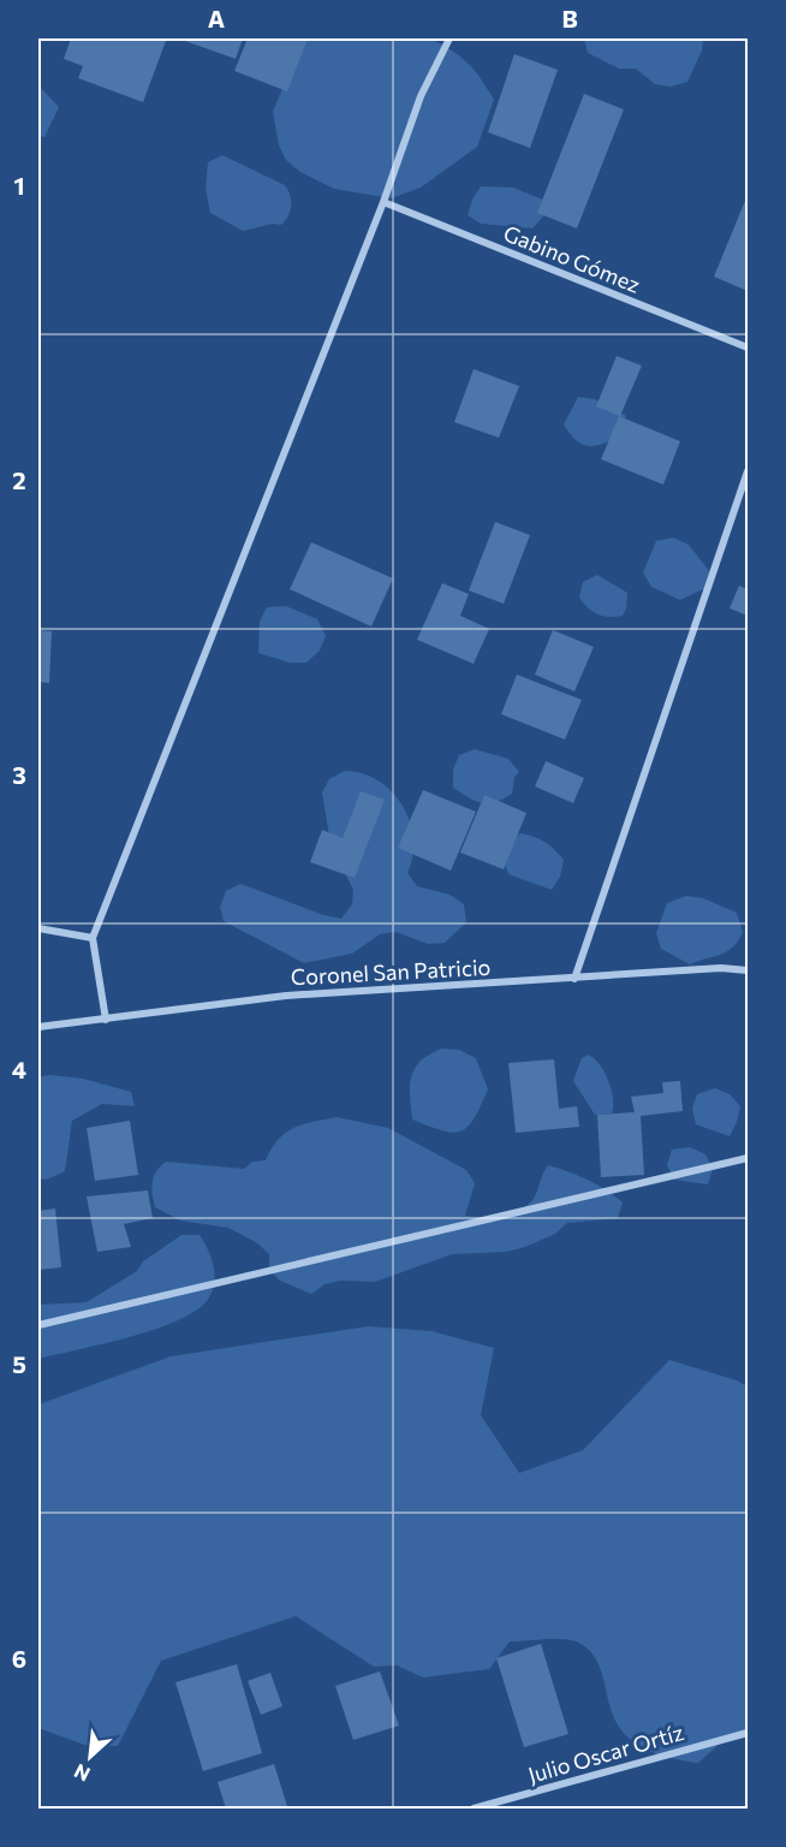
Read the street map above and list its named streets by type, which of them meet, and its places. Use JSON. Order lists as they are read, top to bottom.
{
  "streets": {
    "street": ["Gabino Gómez", "Coronel San Patricio", "Julio Oscar Ortíz"]
  },
  "north": "bottom left",
  "grid": {
    "columns": ["A", "B"],
    "rows": [
      "1",
      "2",
      "3",
      "4",
      "5",
      "6"
    ]
  }
}
